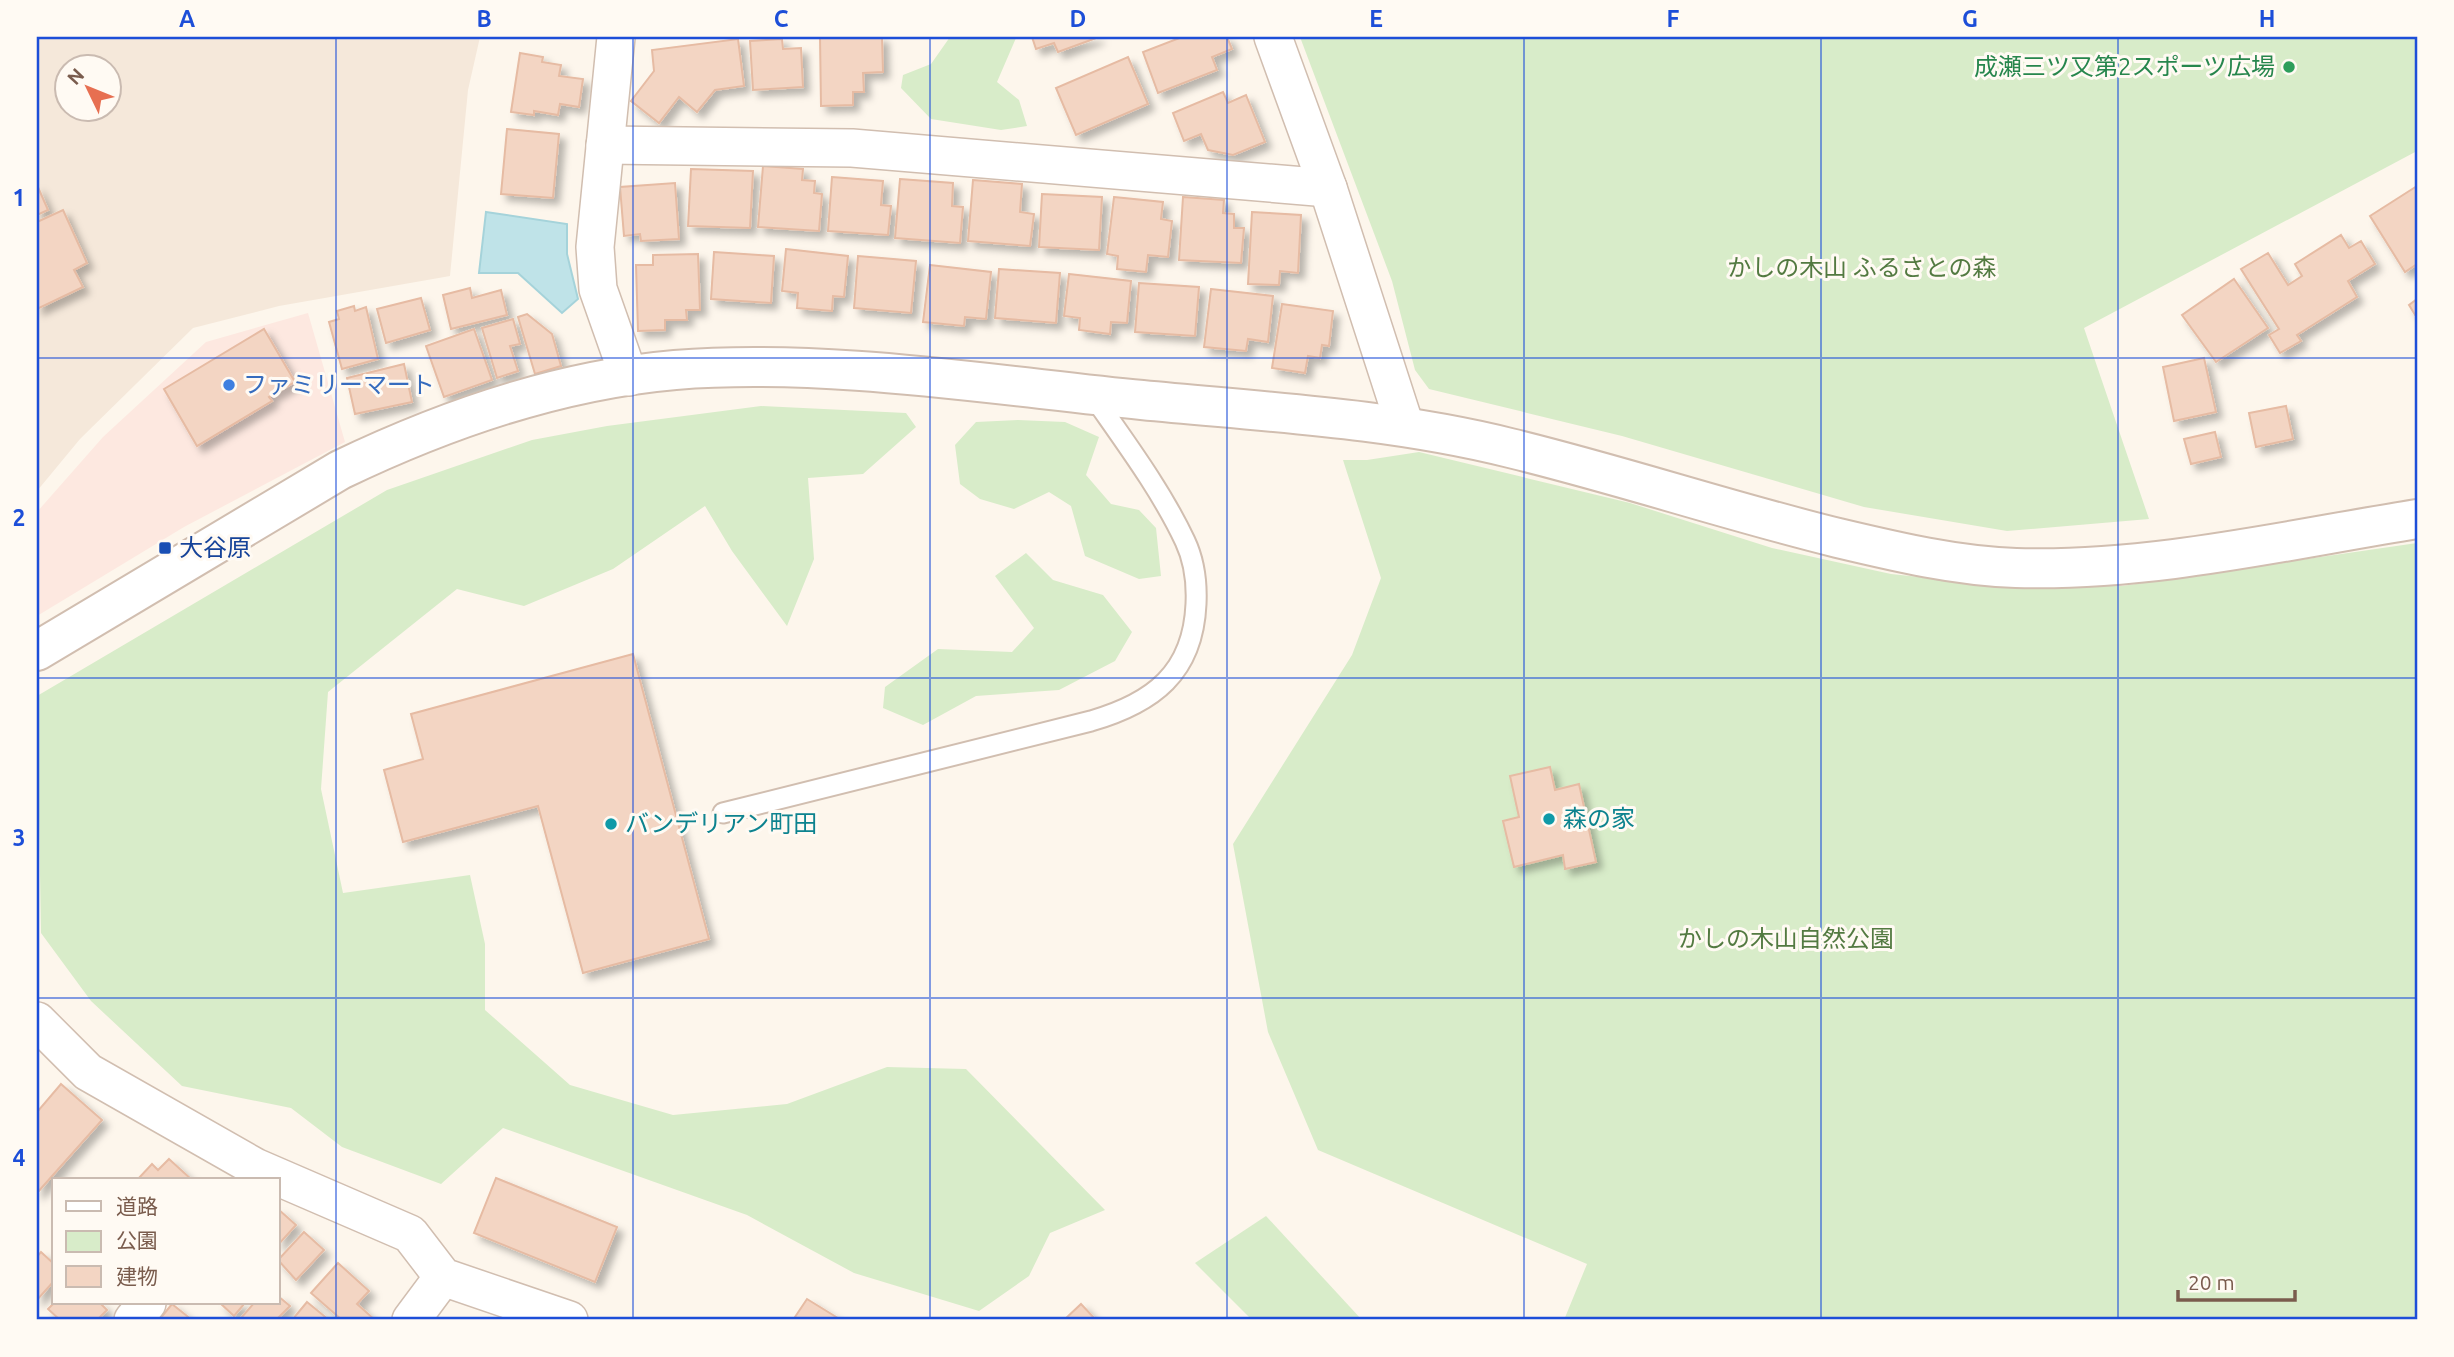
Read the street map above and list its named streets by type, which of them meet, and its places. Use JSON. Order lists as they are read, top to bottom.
{
  "parks": ["かしの木山 ふるさとの森", "かしの木山自然公園"],
  "places": {
    "other": [
      "成瀬三ツ又第2スポーツ広場",
      "ファミリーマート",
      "森の家",
      "バンデリアン町田"
    ],
    "transit": ["大谷原"]
  },
  "legend": ["道路", "公園", "建物"],
  "scale_bar": "20 m",
  "north": "top left",
  "grid": {
    "columns": [
      "A",
      "B",
      "C",
      "D",
      "E",
      "F",
      "G",
      "H"
    ],
    "rows": [
      "1",
      "2",
      "3",
      "4"
    ]
  }
}
